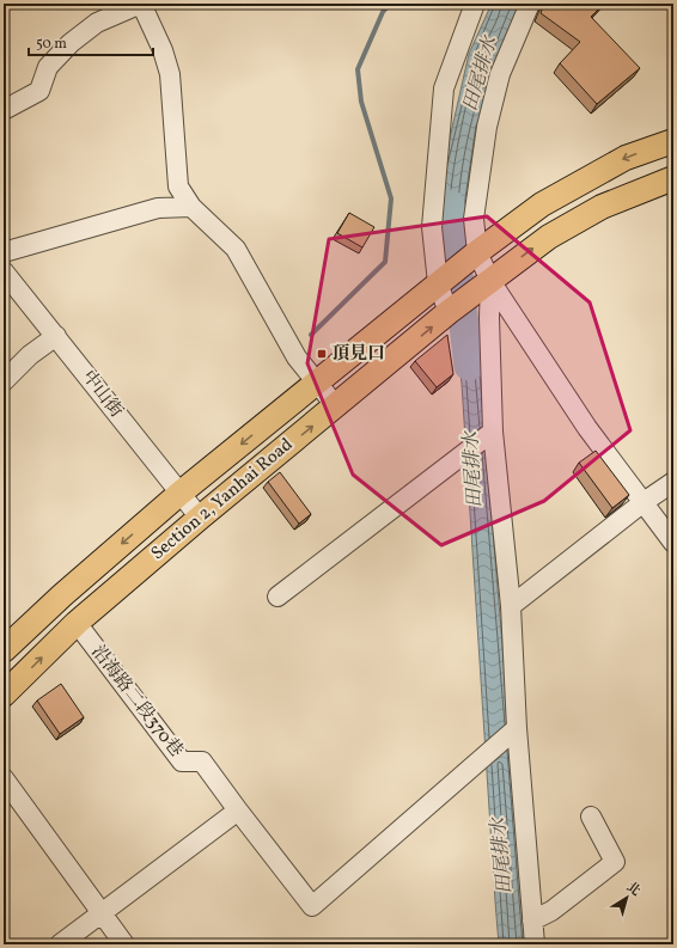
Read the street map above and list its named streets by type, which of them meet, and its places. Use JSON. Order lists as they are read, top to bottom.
{
  "streets": {
    "main road": ["Section 2, Yanhai Road"],
    "street": ["中山街", "沿海路二段370巷"]
  },
  "crossings": [
    ["中山街", "Section 2, Yanhai Road"],
    ["Section 2, Yanhai Road", "沿海路二段370巷"]
  ],
  "water": ["田尾排水"],
  "places": {
    "transit": ["頂見口"]
  },
  "scale_bar": "50 m",
  "north": "top right"
}
